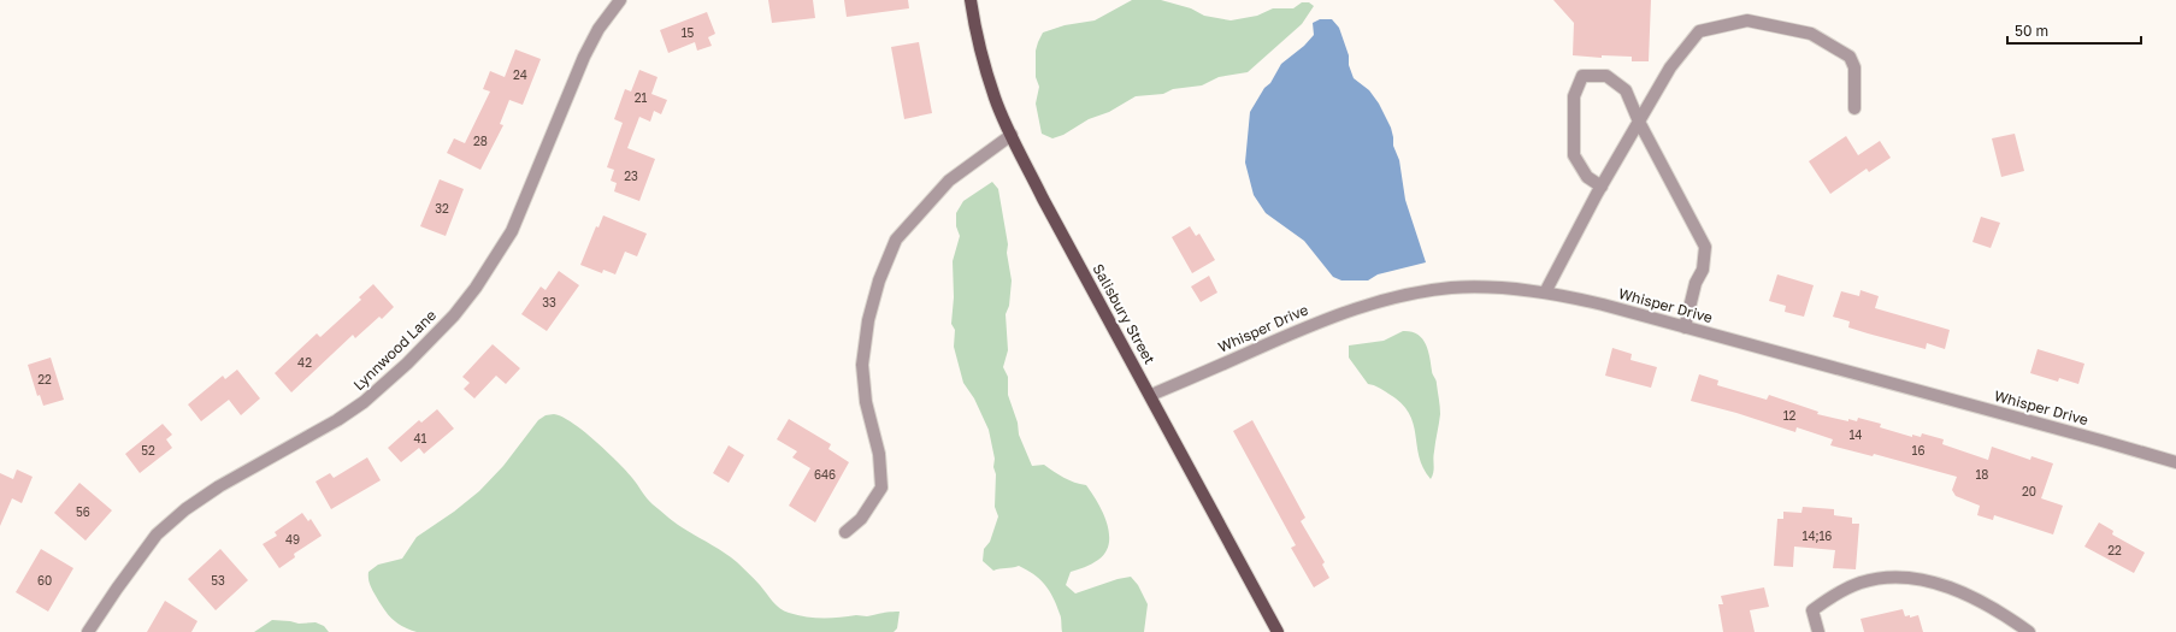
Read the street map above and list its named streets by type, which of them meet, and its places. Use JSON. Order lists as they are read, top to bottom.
{
  "streets": {
    "main road": ["Salisbury Street"],
    "street": ["Whisper Drive", "Lynnwood Lane"]
  },
  "crossings": [
    ["Whisper Drive", "Salisbury Street"]
  ],
  "house_numbers": [
    "15",
    "24",
    "21",
    "28",
    "23",
    "32",
    "33",
    "42",
    "22",
    "12",
    "14",
    "41",
    "52",
    "16",
    "646",
    "18",
    "20",
    "56",
    "14;16",
    "49",
    "22",
    "60",
    "53"
  ],
  "scale_bar": "50 m"
}
